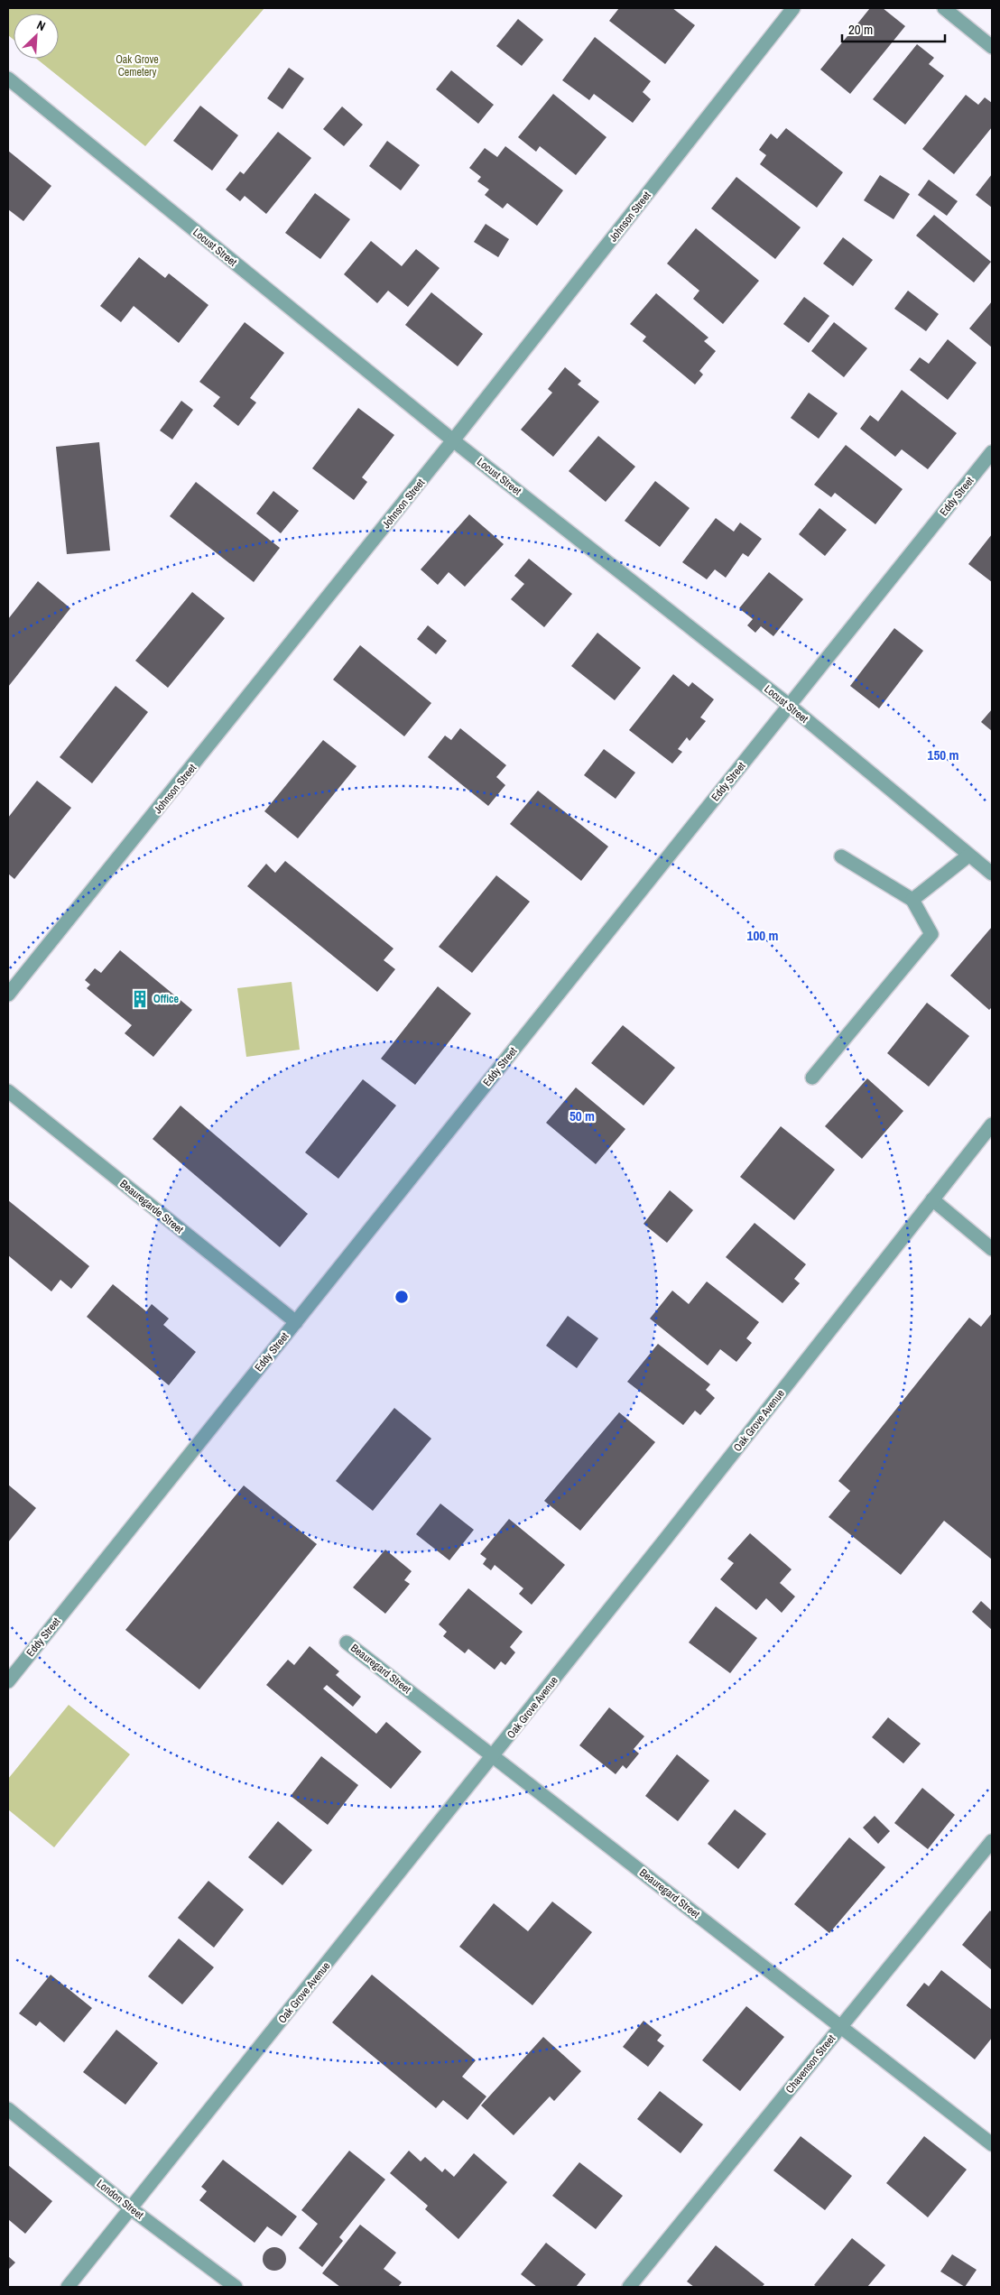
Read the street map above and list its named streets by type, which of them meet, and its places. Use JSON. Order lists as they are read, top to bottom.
{
  "streets": {
    "street": [
      "Johnson Street",
      "Locust Street",
      "Eddy Street",
      "Beauregarde Street",
      "Oak Grove Avenue",
      "Beauregard Street",
      "Chavenson Street",
      "London Street"
    ]
  },
  "crossings": [
    ["Johnson Street", "Locust Street"],
    ["Locust Street", "Eddy Street"],
    ["Eddy Street", "Beauregarde Street"],
    ["Oak Grove Avenue", "Beauregard Street"],
    ["Oak Grove Avenue", "London Street"],
    ["Beauregard Street", "Chavenson Street"]
  ],
  "parks": ["Oak Grove Cemetery"],
  "places": {
    "building": ["Office"]
  },
  "scale_bar": "20 m",
  "north": "top right",
  "rings": ["150 m", "100 m", "50 m"]
}
